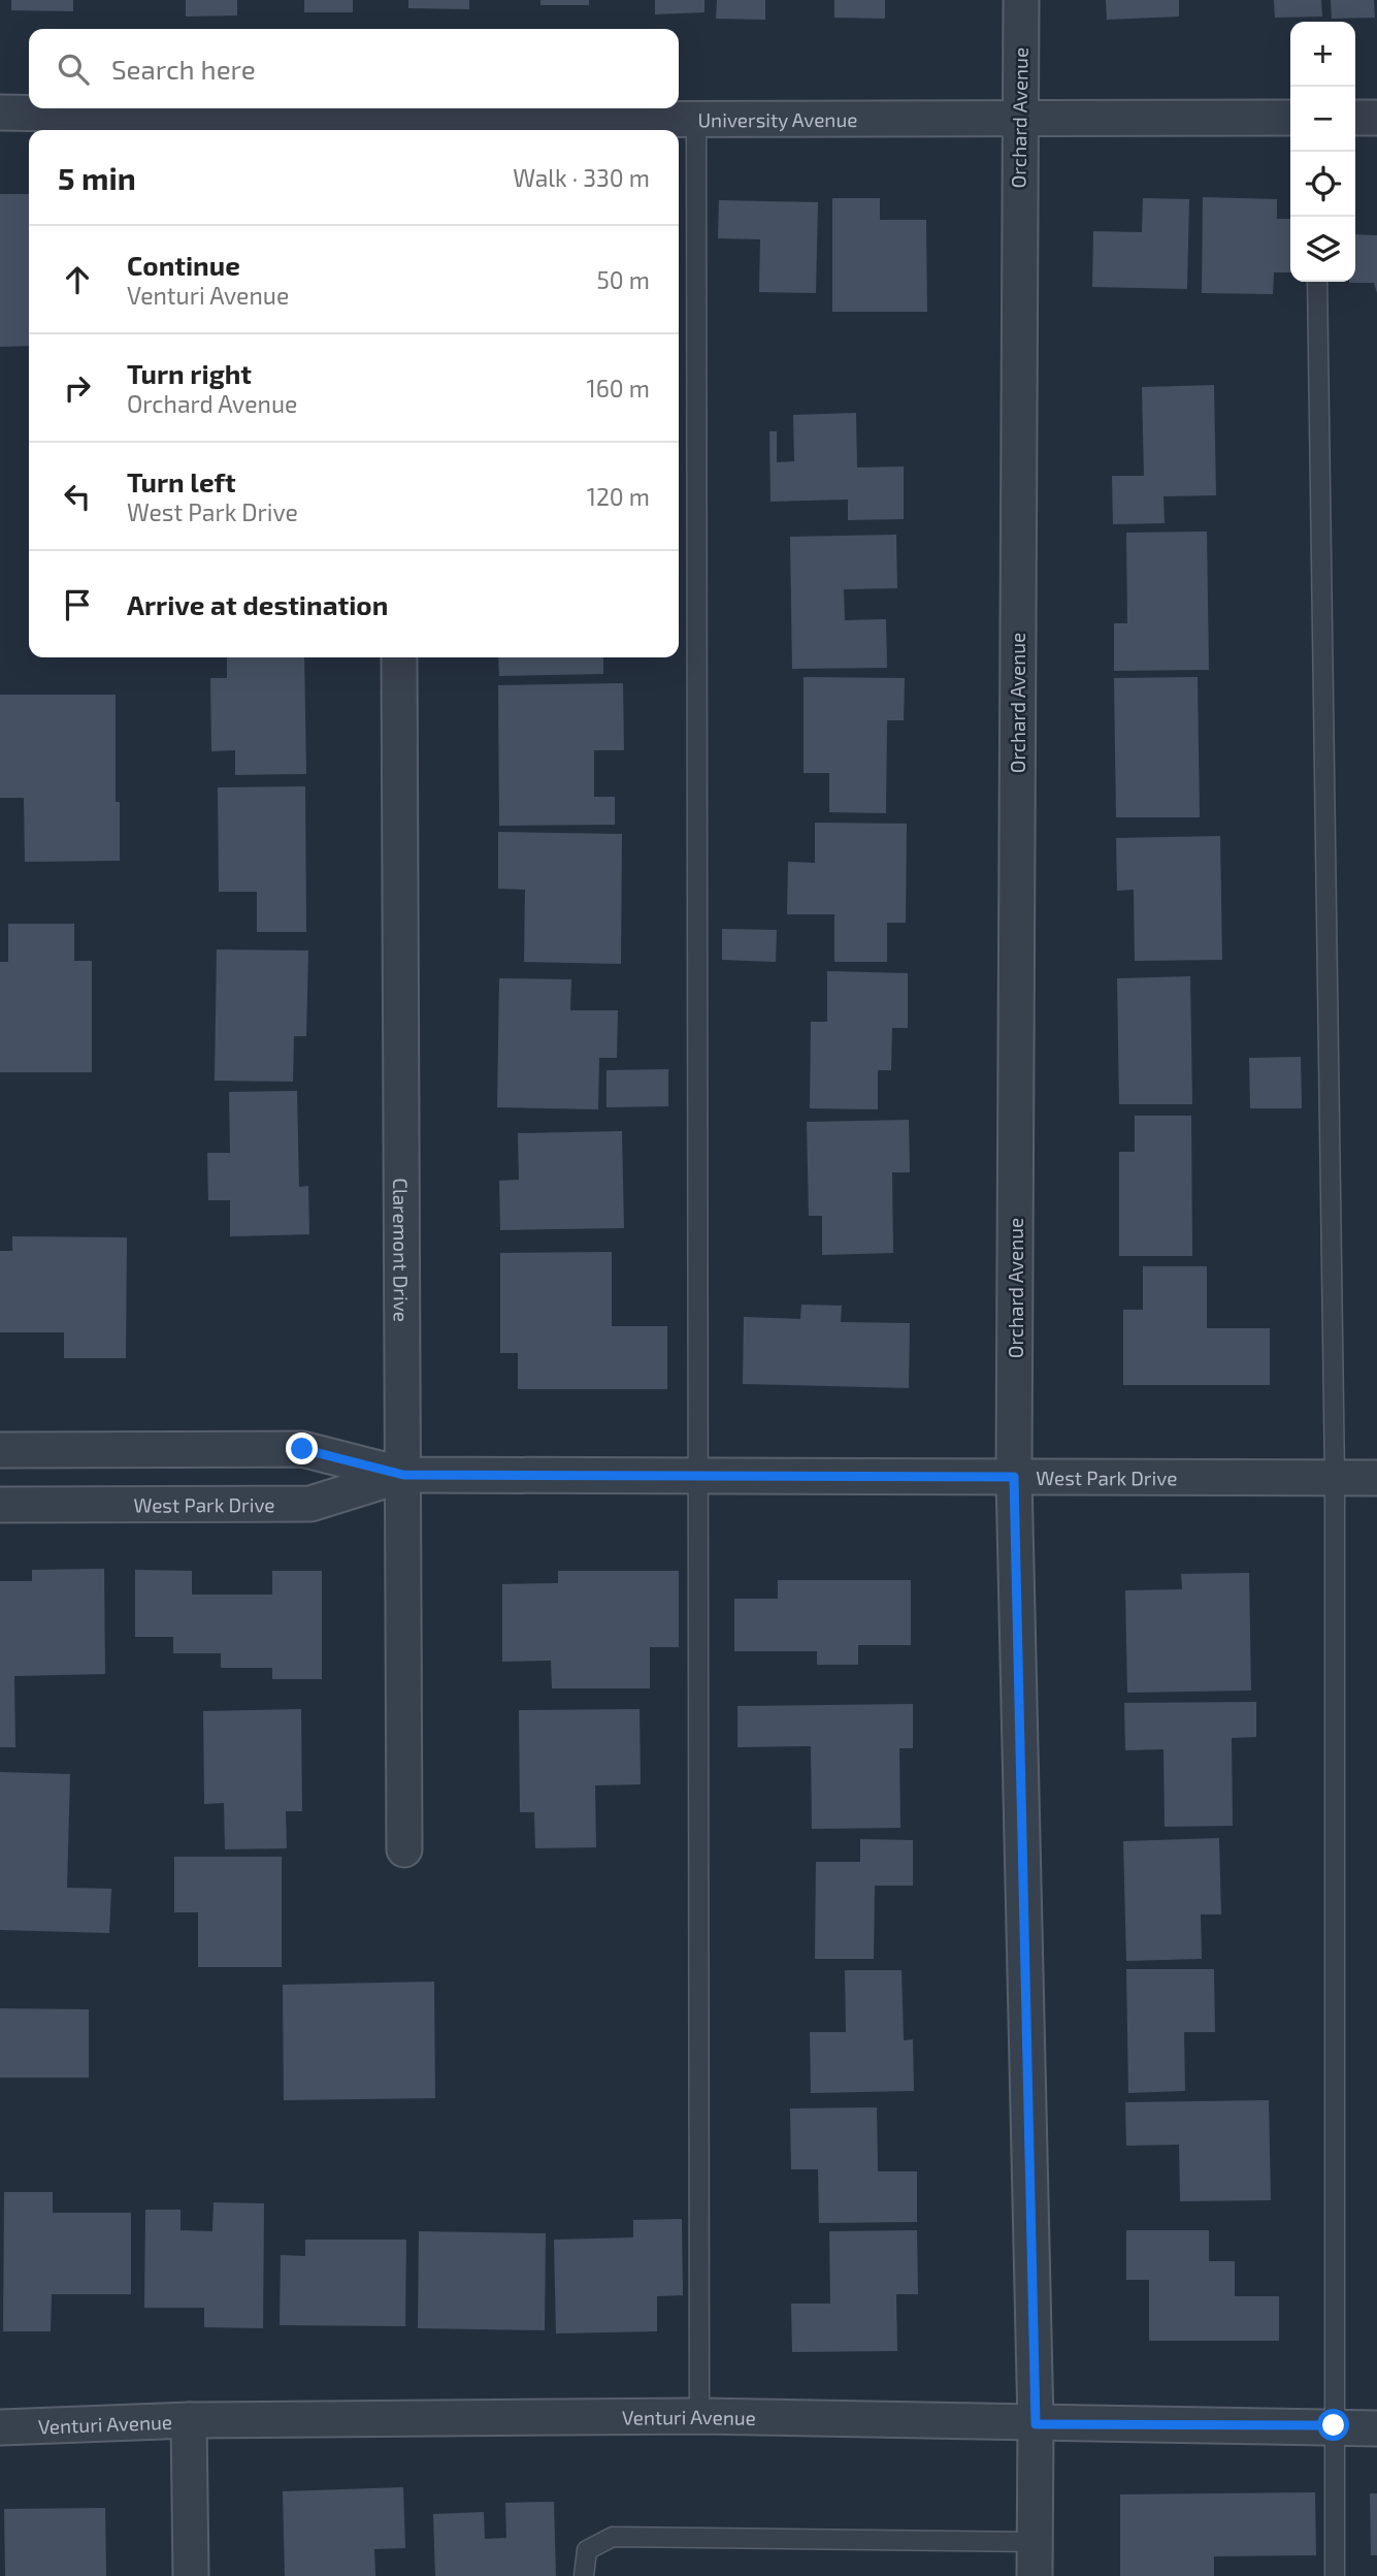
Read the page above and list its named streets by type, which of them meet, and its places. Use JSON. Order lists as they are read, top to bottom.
{
  "streets": {
    "street": [
      "Orchard Avenue",
      "University Avenue",
      "Claremont Drive",
      "West Park Drive",
      "Venturi Avenue"
    ]
  },
  "crossings": [
    ["Orchard Avenue", "University Avenue"],
    ["Orchard Avenue", "West Park Drive"],
    ["Orchard Avenue", "Venturi Avenue"],
    ["Claremont Drive", "West Park Drive"]
  ],
  "page": {
    "map_buttons": ["+", "−"],
    "search": "Search here",
    "heading": ["5 min", "Walk · 330 m"],
    "list": [
      ["Continue", "Venturi Avenue", "50 m"],
      ["Turn right", "Orchard Avenue", "160 m"],
      ["Turn left", "West Park Drive", "120 m"],
      "Arrive at destination"
    ]
  }
}
